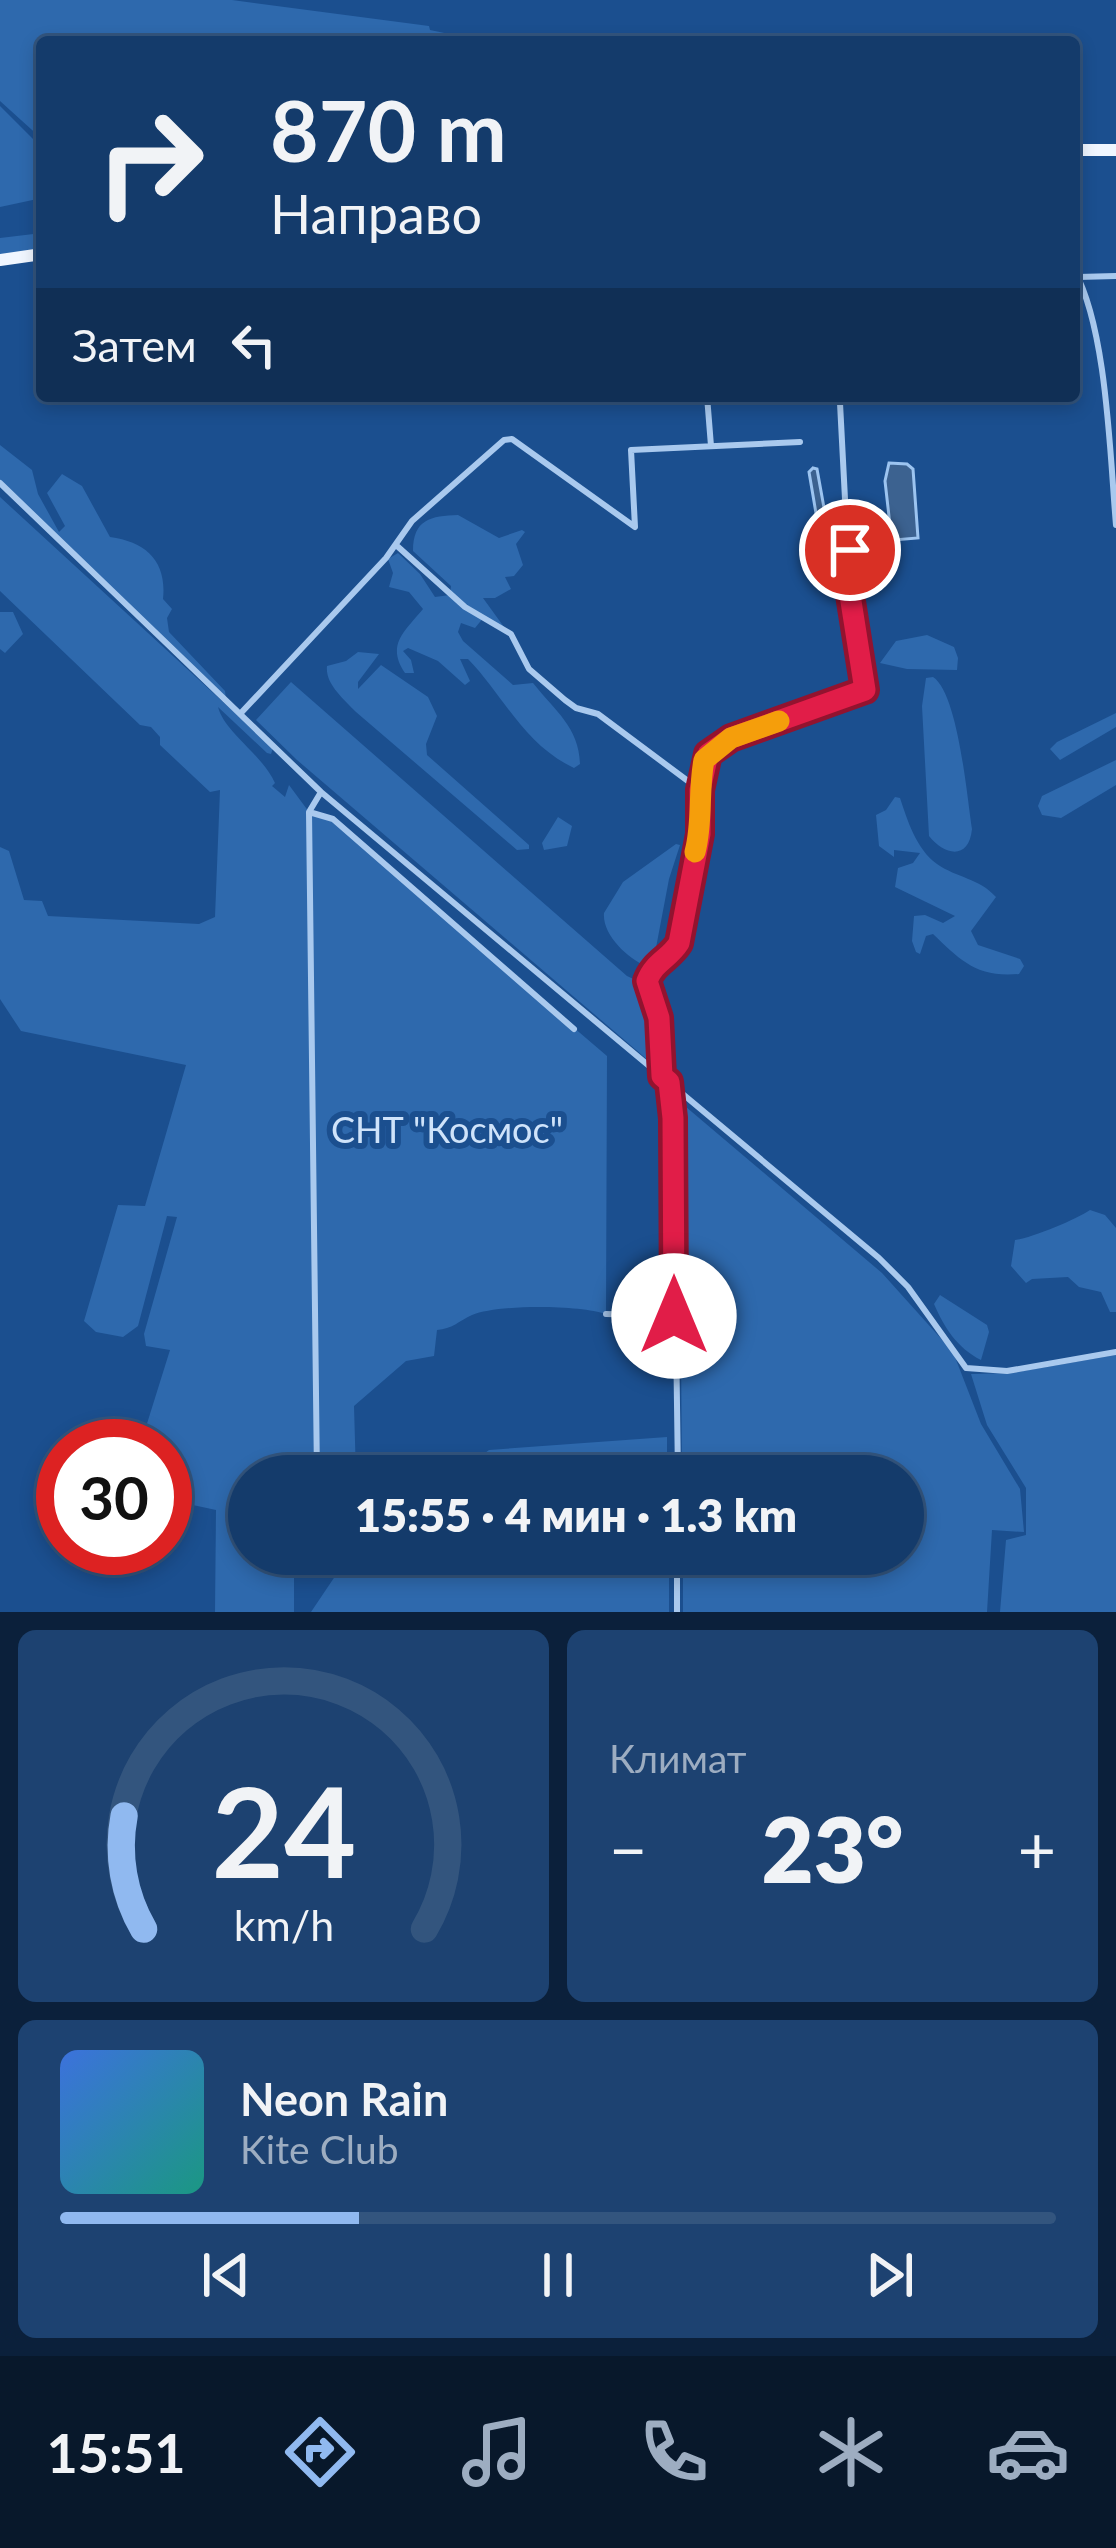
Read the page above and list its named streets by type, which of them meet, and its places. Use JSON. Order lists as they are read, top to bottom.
{
  "parks": ["СНТ \"Космос\""],
  "page": {
    "turn": ["870 m", "Направо"],
    "then": "Затем",
    "limit": "30",
    "trip": "15:55 · 4 мин · 1.3 km",
    "tile": "Климат",
    "heat": ["−", "23°", "+"],
    "song": ["Neon Rain", "Kite Club"],
    "tabs": "15:51",
    "gauge": ["24", "km/h"]
  }
}
